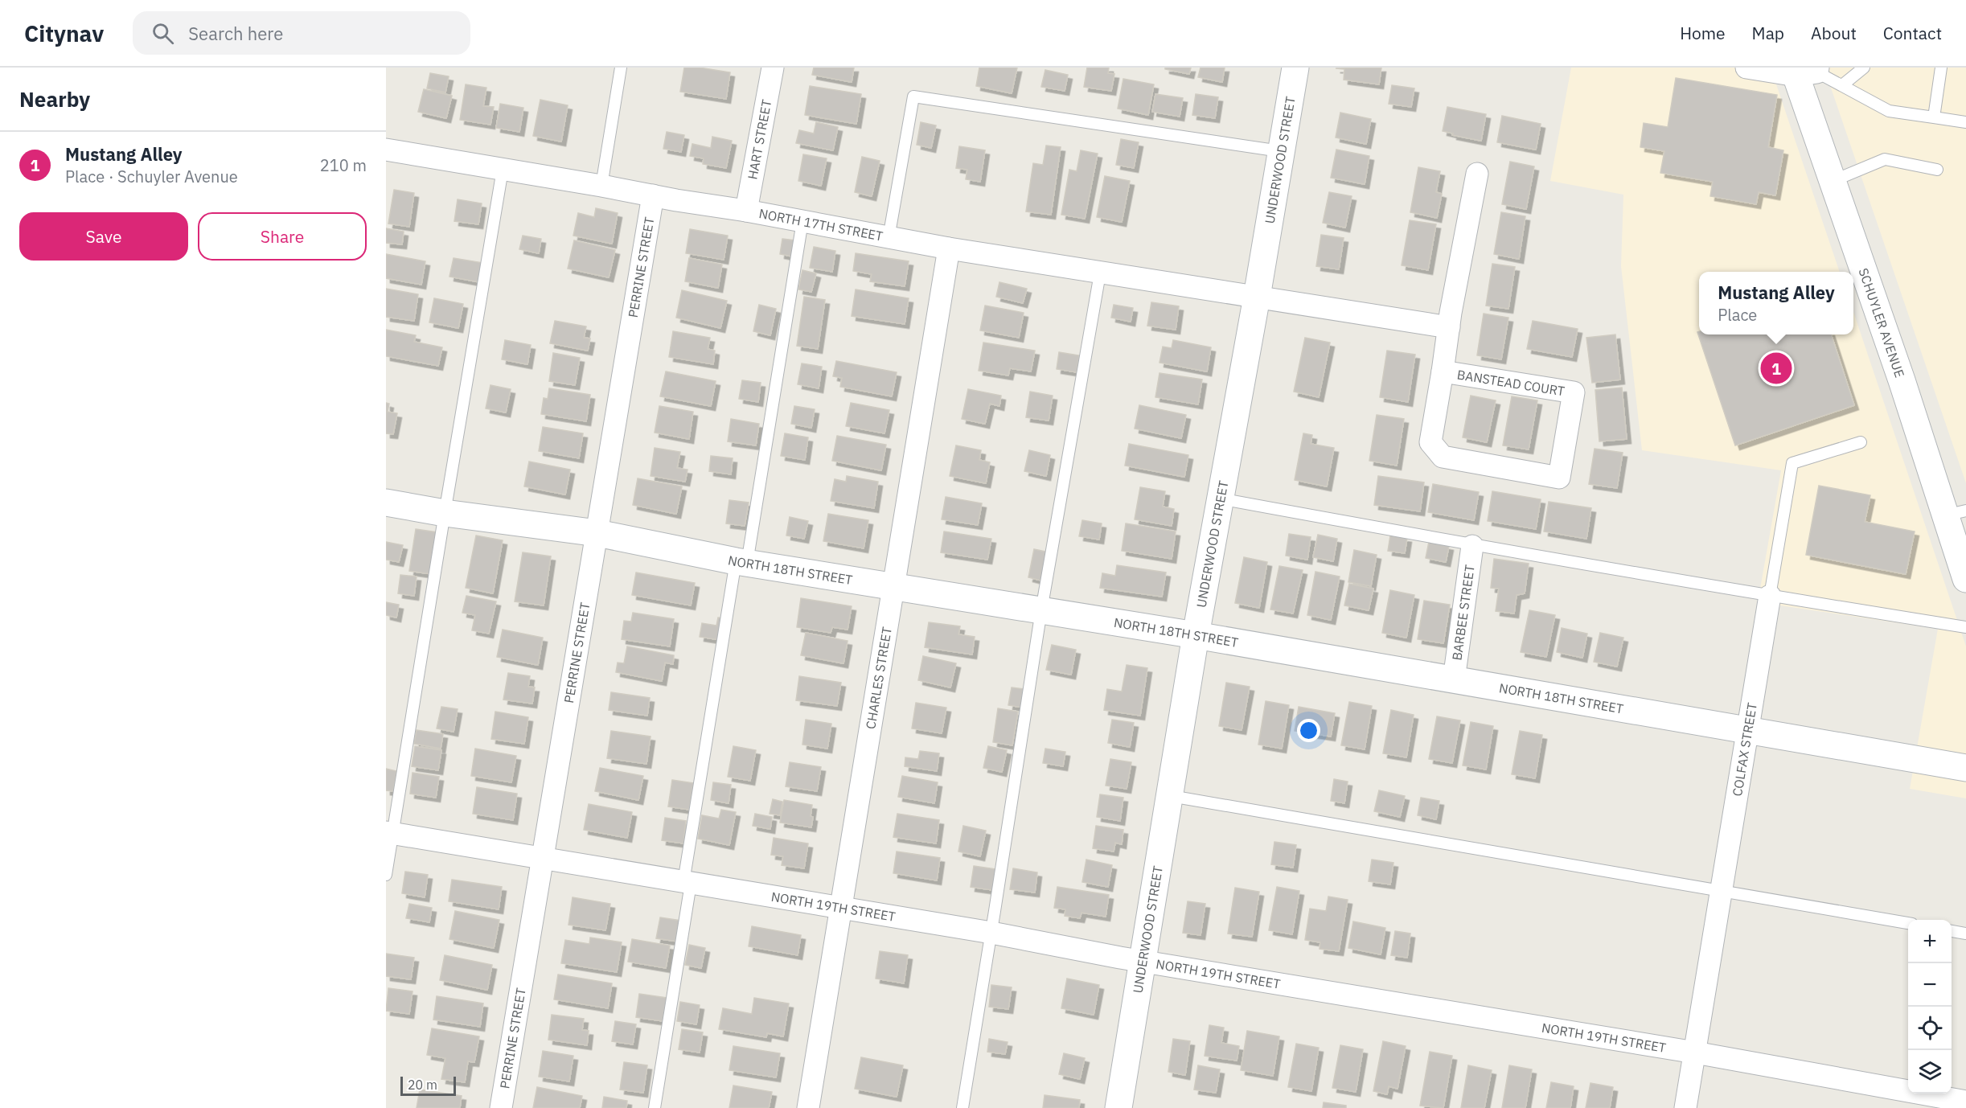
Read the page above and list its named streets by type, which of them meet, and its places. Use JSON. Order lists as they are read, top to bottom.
{
  "streets": {
    "street": [
      "HART STREET",
      "UNDERWOOD STREET",
      "NORTH 17TH STREET",
      "PERRINE STREET",
      "SCHUYLER AVENUE",
      "BANSTEAD COURT",
      "NORTH 18TH STREET",
      "BARBEE STREET",
      "CHARLES STREET",
      "COLFAX STREET",
      "NORTH 19TH STREET"
    ]
  },
  "crossings": [
    ["HART STREET", "NORTH 17TH STREET"],
    ["UNDERWOOD STREET", "NORTH 17TH STREET"],
    ["UNDERWOOD STREET", "NORTH 18TH STREET"],
    ["UNDERWOOD STREET", "NORTH 19TH STREET"],
    ["NORTH 17TH STREET", "PERRINE STREET"],
    ["NORTH 17TH STREET", "BANSTEAD COURT"],
    ["NORTH 17TH STREET", "CHARLES STREET"],
    ["PERRINE STREET", "NORTH 18TH STREET"],
    ["PERRINE STREET", "NORTH 19TH STREET"],
    ["NORTH 18TH STREET", "BARBEE STREET"],
    ["NORTH 18TH STREET", "CHARLES STREET"],
    ["NORTH 18TH STREET", "COLFAX STREET"],
    ["CHARLES STREET", "NORTH 19TH STREET"],
    ["COLFAX STREET", "NORTH 19TH STREET"]
  ],
  "scale_bar": "20 m",
  "page": {
    "header": "Citynav",
    "search": "Search here",
    "nav": [
      "Home",
      "Map",
      "About",
      "Contact"
    ],
    "heading": "Nearby",
    "list": [
      {
        "mark": "1",
        "name": "Mustang Alley",
        "note": "Place · Schuyler Avenue",
        "value": "210 m"
      }
    ],
    "buttons": ["Save", "Share"],
    "popup": ["Mustang Alley", "Place"],
    "pins": "1",
    "map_buttons": ["+", "−"],
    "scale": "20 m"
  }
}
